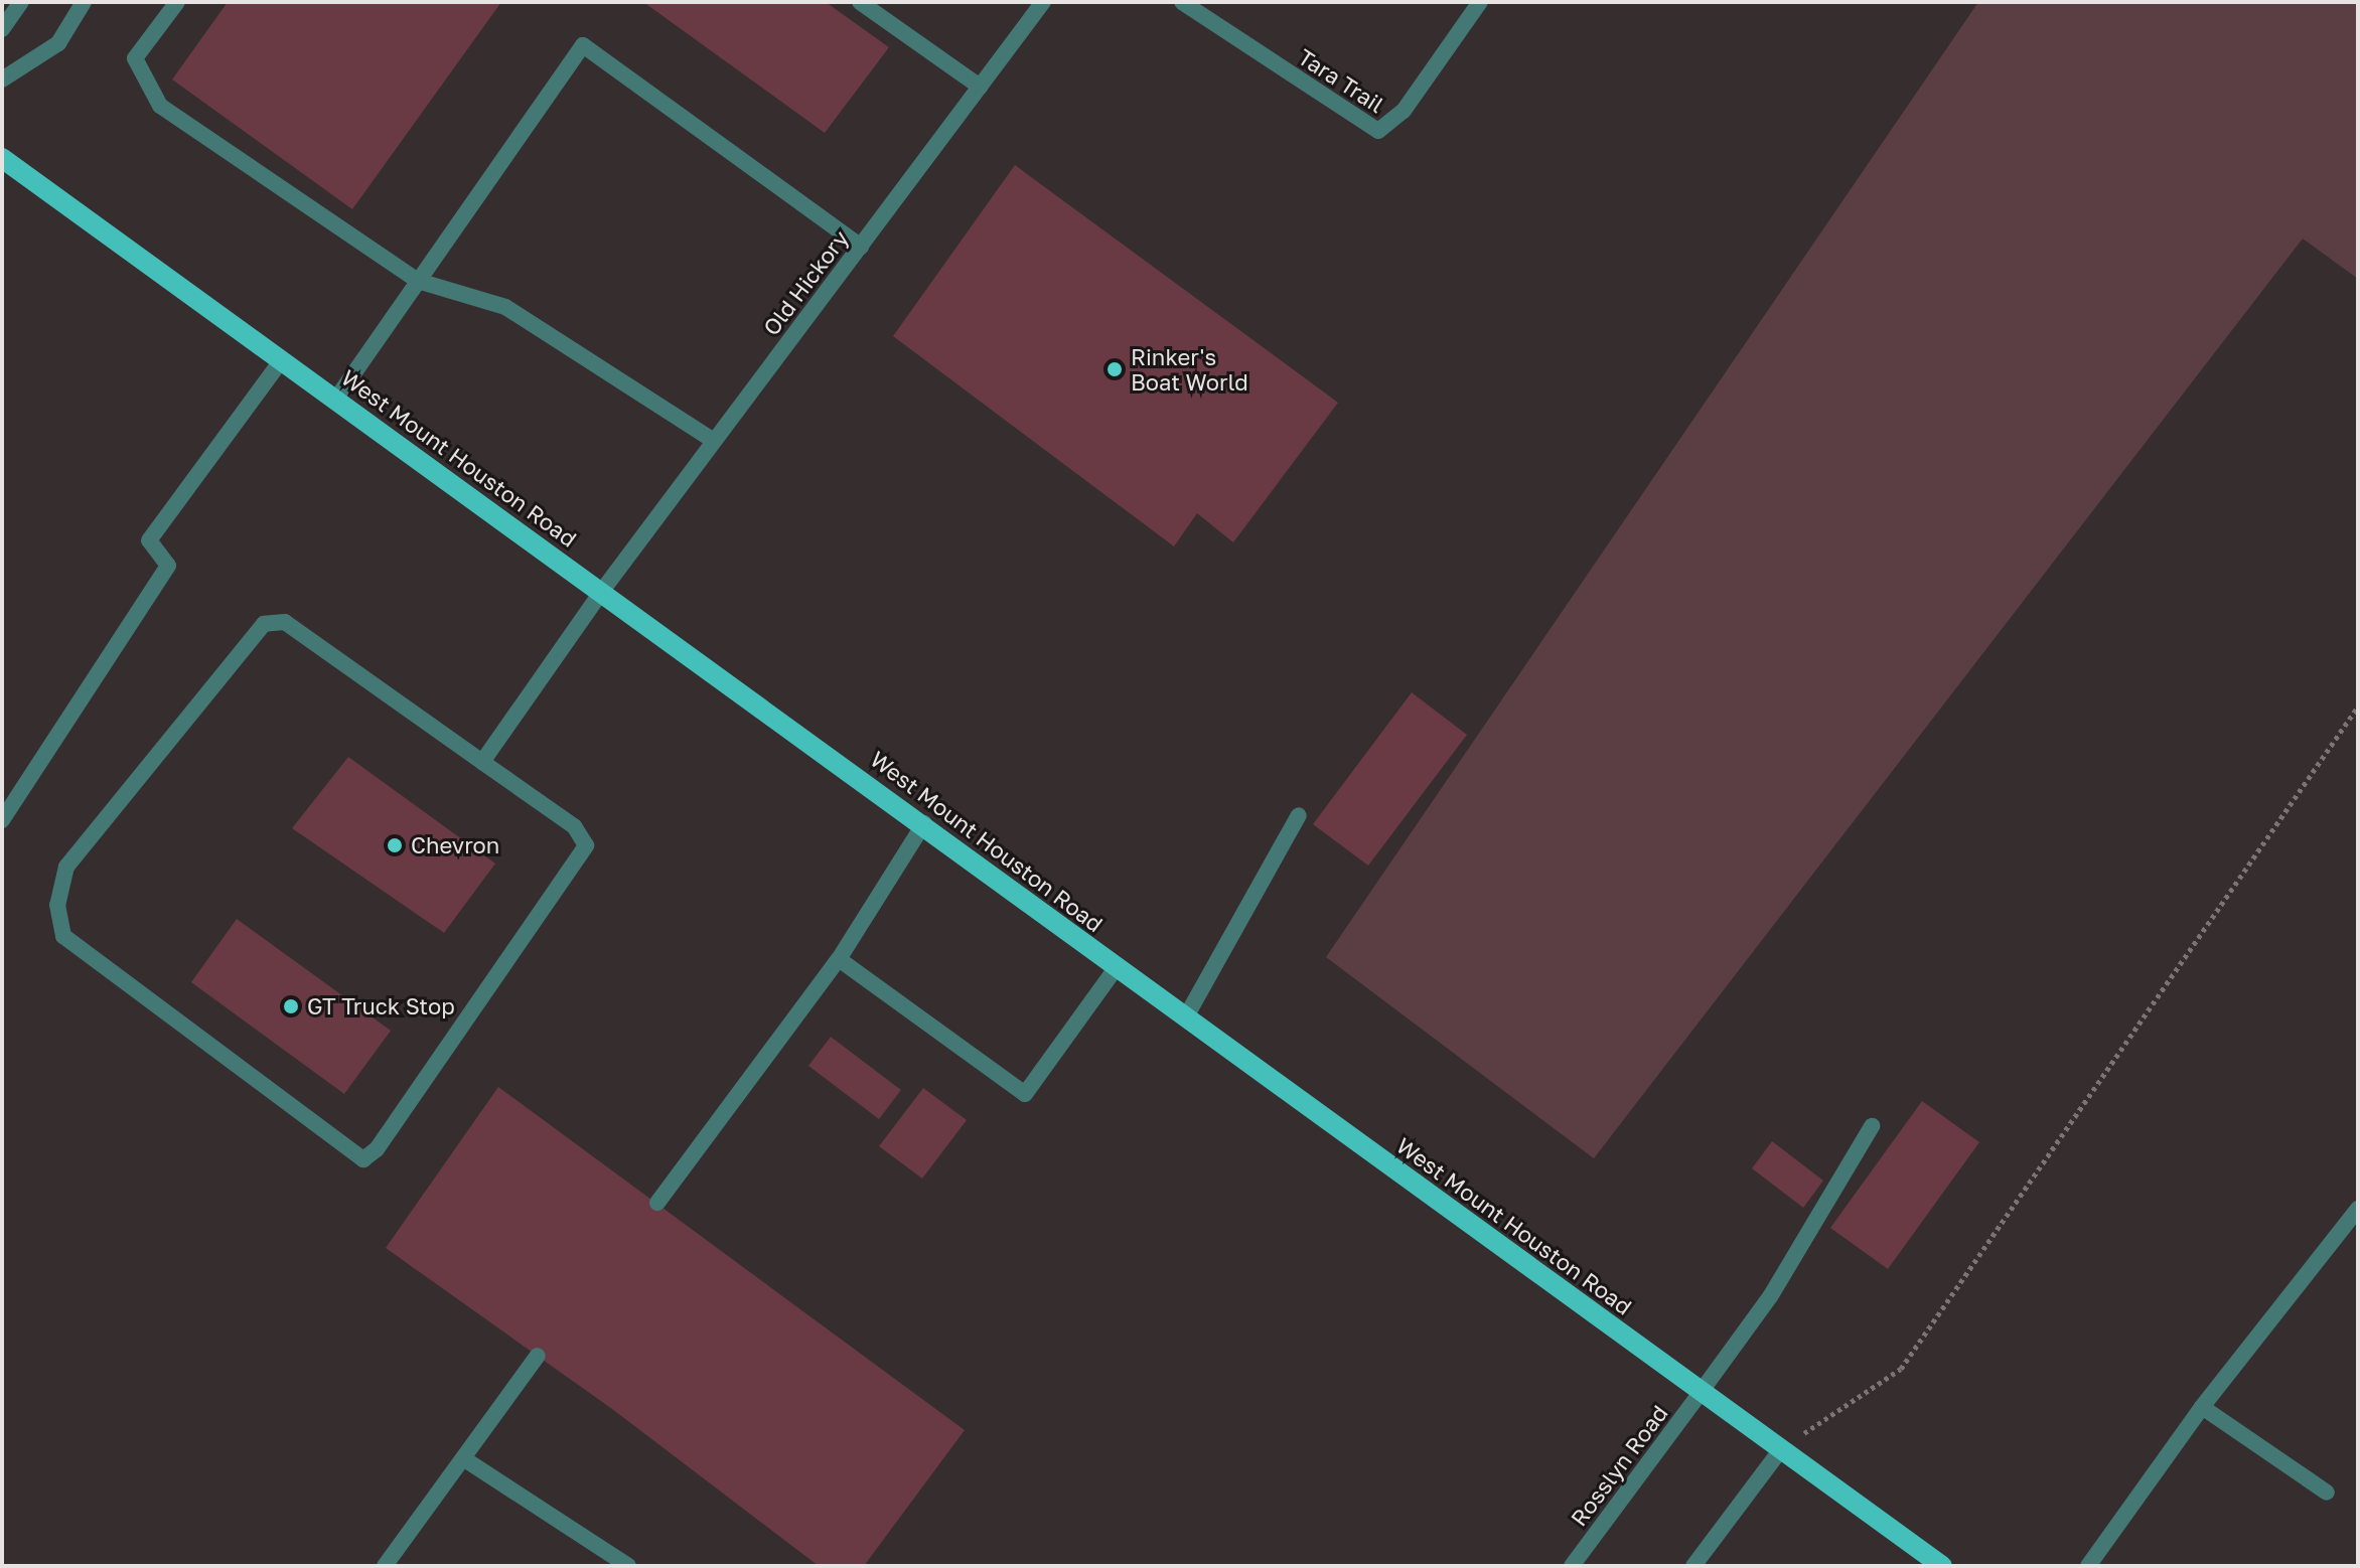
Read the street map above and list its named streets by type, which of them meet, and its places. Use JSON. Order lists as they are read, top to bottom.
{
  "streets": {
    "main road": ["West Mount Houston Road"],
    "street": ["Tara Trail", "Old Hickory", "Rosslyn Road"]
  },
  "crossings": [
    ["Old Hickory", "West Mount Houston Road"],
    ["West Mount Houston Road", "Rosslyn Road"]
  ],
  "places": ["Rinker's Boat World", "Chevron", "GT Truck Stop"]
}
